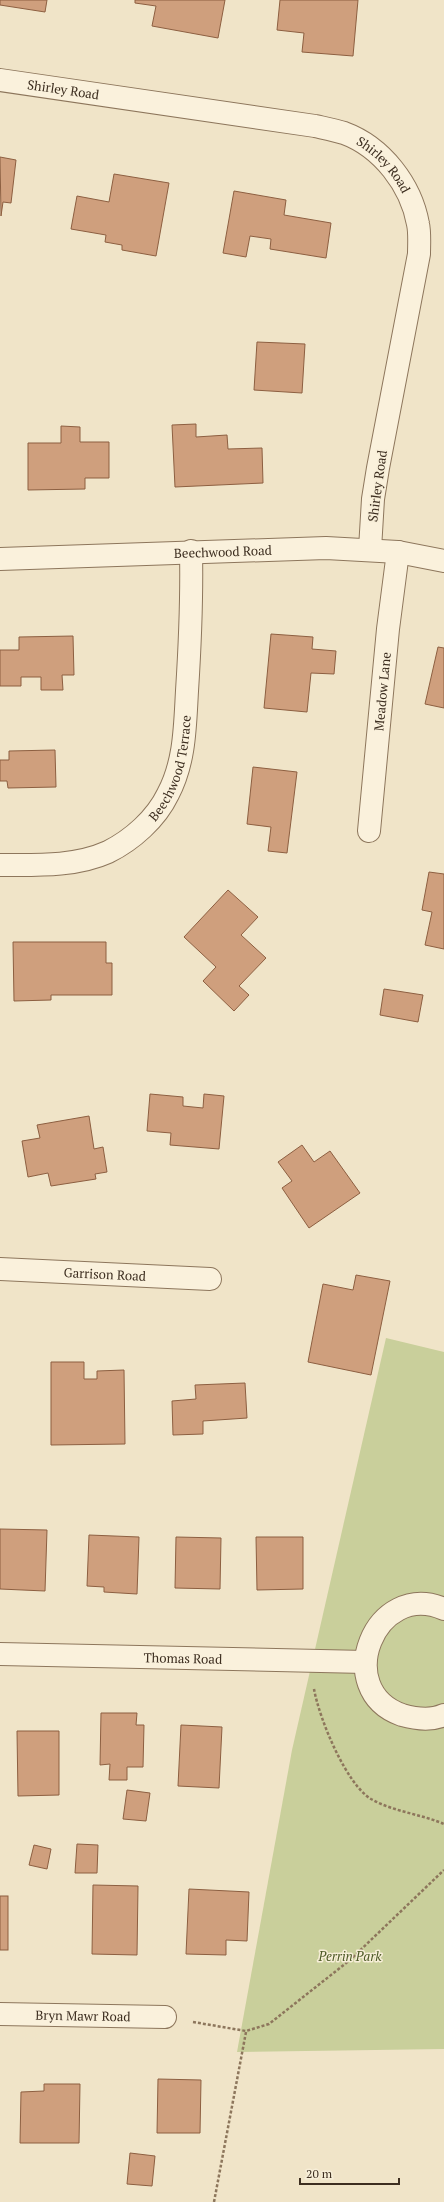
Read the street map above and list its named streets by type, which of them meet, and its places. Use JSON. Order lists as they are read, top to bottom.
{
  "streets": {
    "street": [
      "Shirley Road",
      "Beechwood Road",
      "Meadow Lane",
      "Beechwood Terrace",
      "Garrison Road",
      "Thomas Road",
      "Bryn Mawr Road"
    ]
  },
  "crossings": [
    ["Shirley Road", "Beechwood Road"],
    ["Beechwood Road", "Meadow Lane"],
    ["Beechwood Road", "Beechwood Terrace"]
  ],
  "parks": ["Perrin Park"],
  "scale_bar": "20 m"
}
